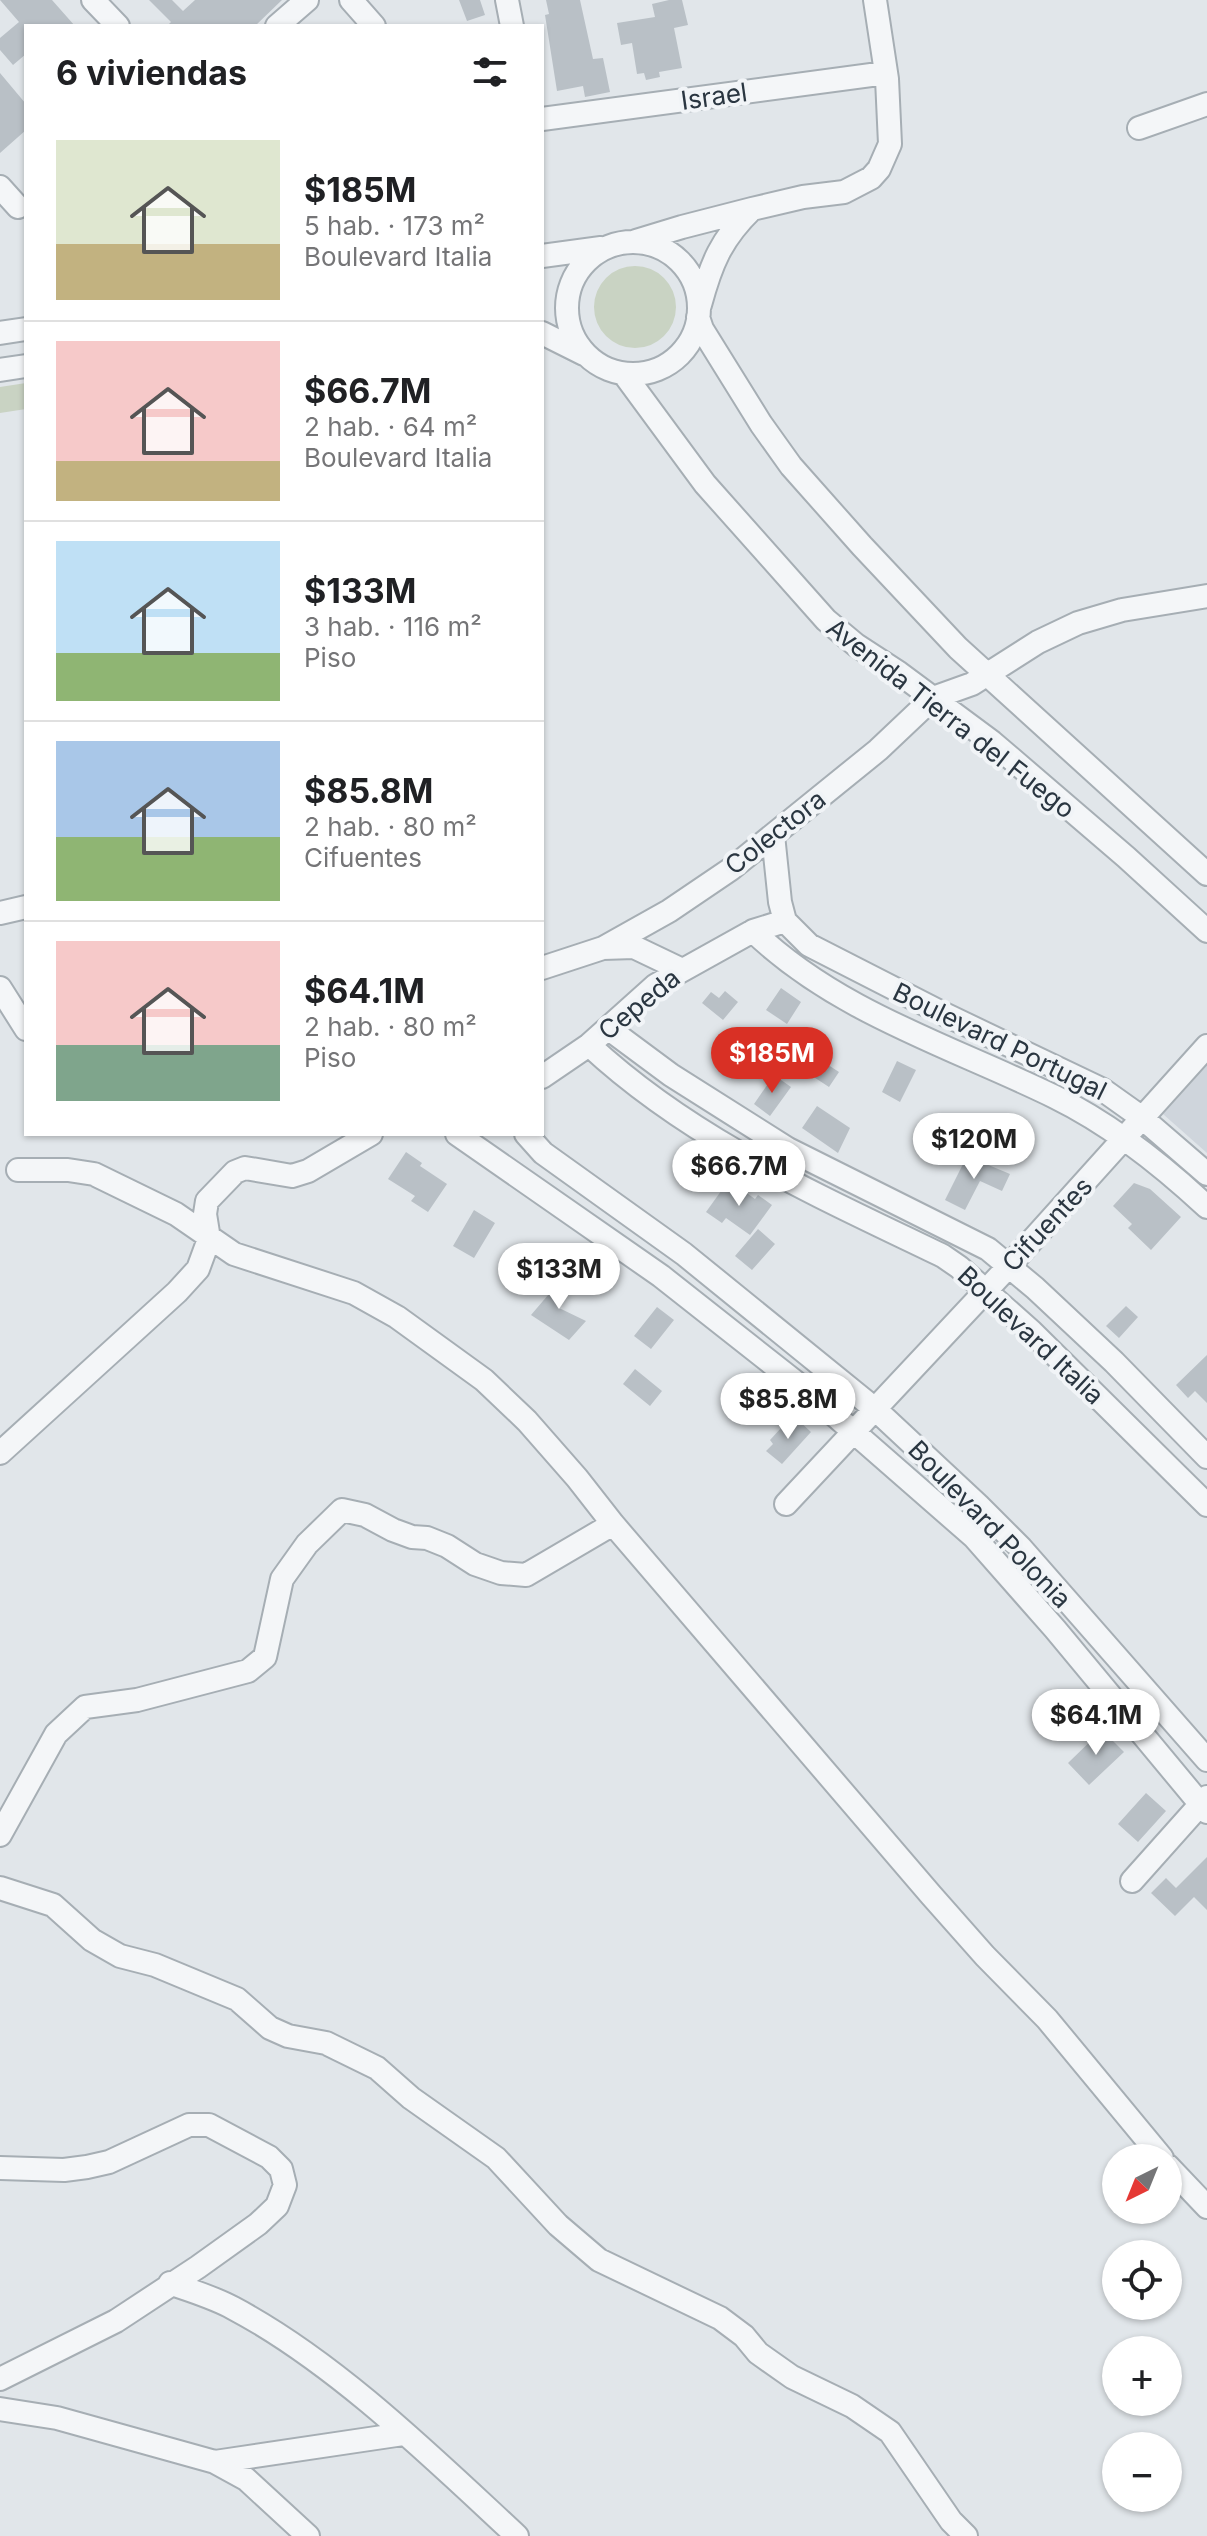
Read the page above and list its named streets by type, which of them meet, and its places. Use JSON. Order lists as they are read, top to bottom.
{
  "streets": {
    "street": [
      "Israel",
      "Avenida Tierra del Fuego",
      "Colectora",
      "Cepeda",
      "Boulevard Portugal",
      "Cifuentes",
      "Boulevard Italia",
      "Boulevard Polonia"
    ]
  },
  "crossings": [
    ["Avenida Tierra del Fuego", "Colectora"],
    ["Cepeda", "Boulevard Portugal"],
    ["Cepeda", "Boulevard Italia"],
    ["Boulevard Portugal", "Cifuentes"],
    ["Cifuentes", "Boulevard Italia"],
    ["Cifuentes", "Boulevard Polonia"]
  ],
  "north": "bottom left",
  "page": {
    "heading": "6 viviendas",
    "list": [
      {
        "name": "$185M",
        "note": "5 hab. · 173 m² · Boulevard Italia"
      },
      {
        "name": "$66.7M",
        "note": "2 hab. · 64 m² · Boulevard Italia"
      },
      {
        "name": "$133M",
        "note": "3 hab. · 116 m² · Piso"
      },
      {
        "name": "$85.8M",
        "note": "2 hab. · 80 m² · Cifuentes"
      },
      {
        "name": "$64.1M",
        "note": "2 hab. · 80 m² · Piso"
      }
    ],
    "price": [
      "$185M",
      "$120M",
      "$66.7M",
      "$133M",
      "$85.8M",
      "$64.1M"
    ],
    "map_buttons": ["+", "−"]
  }
}
